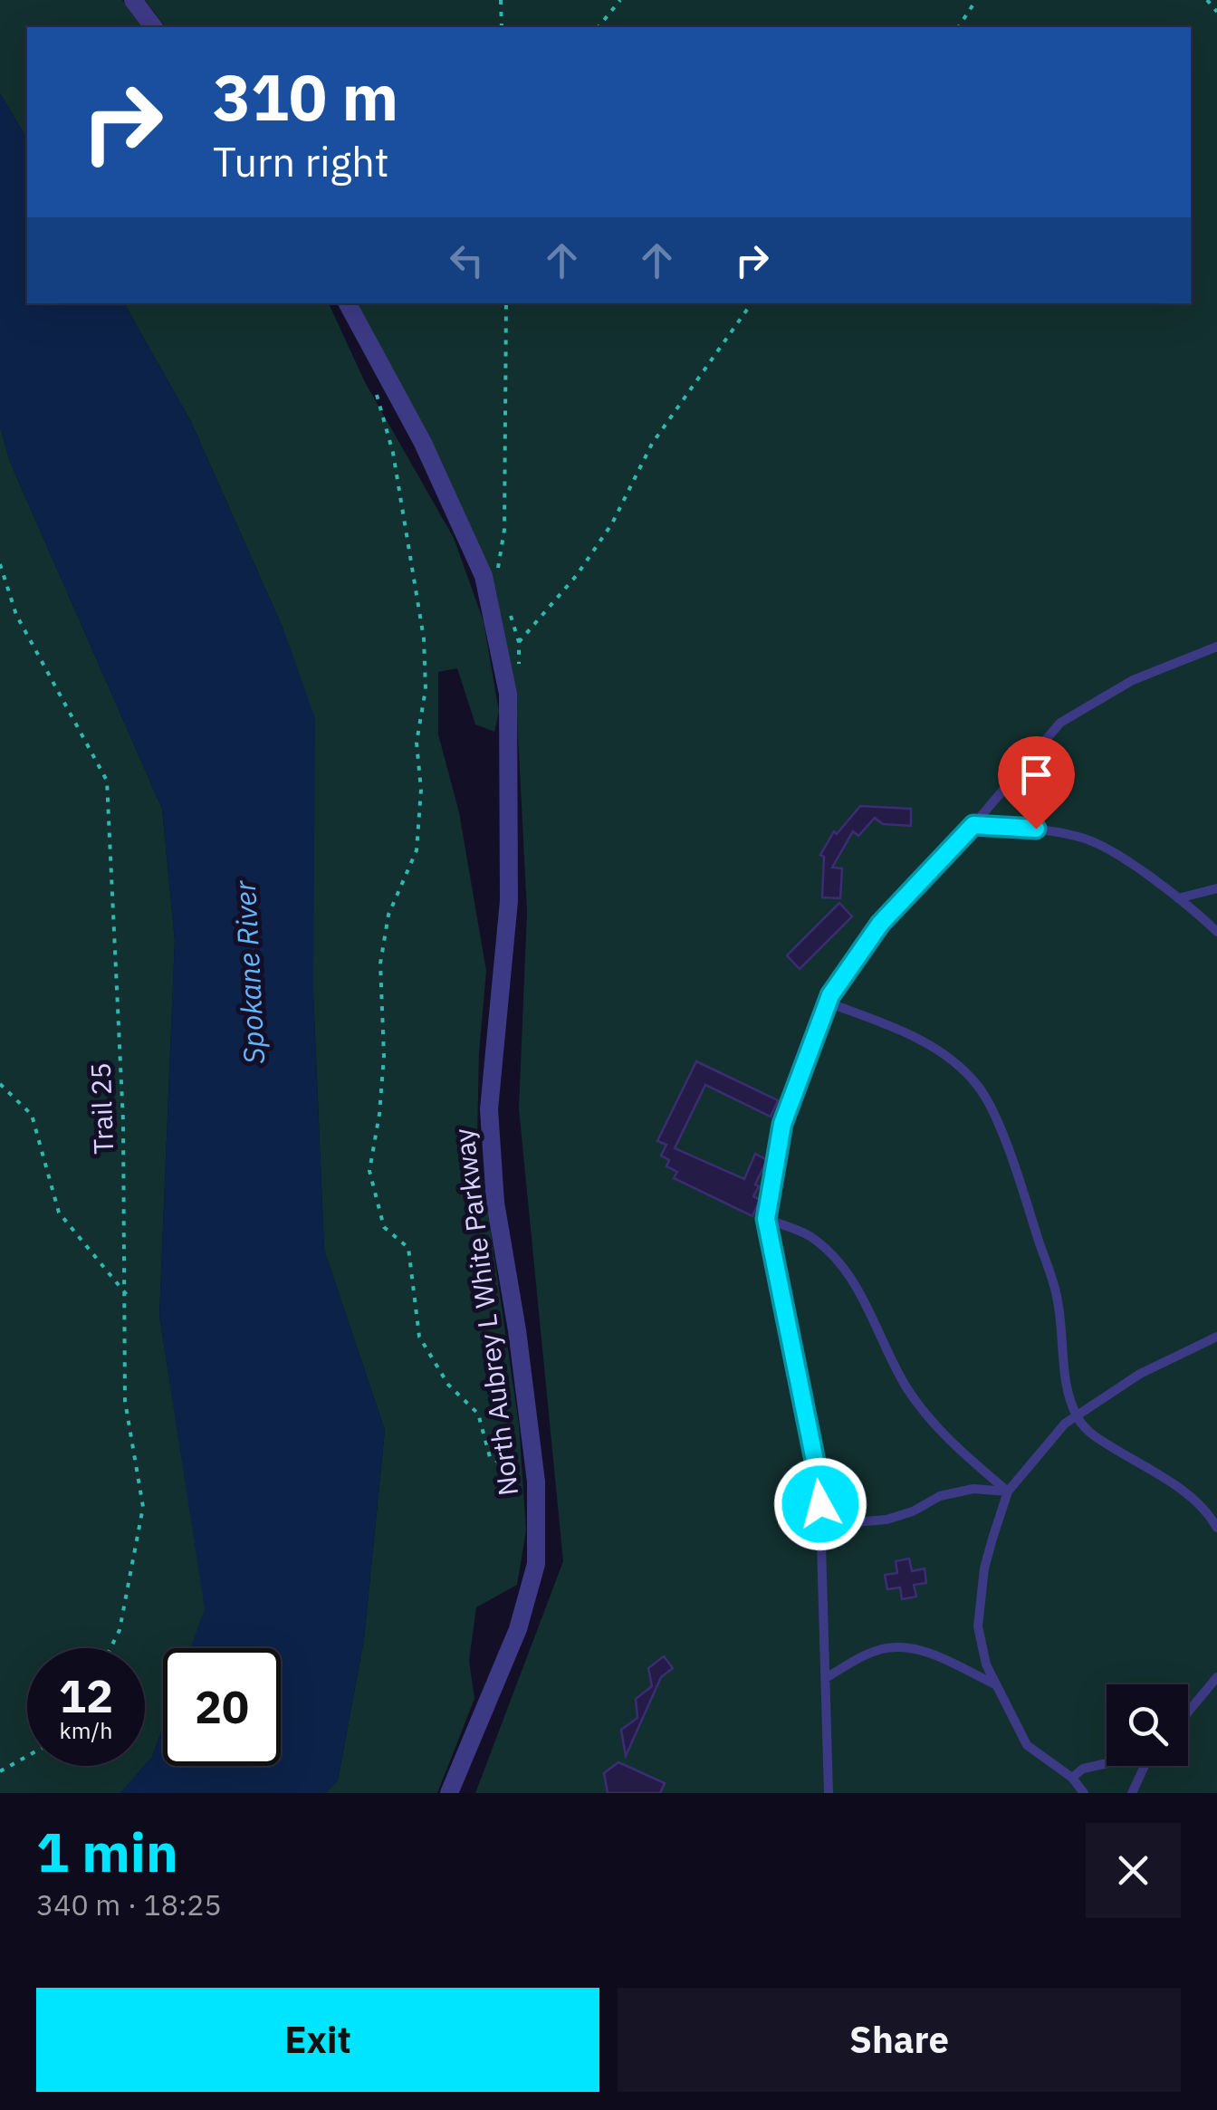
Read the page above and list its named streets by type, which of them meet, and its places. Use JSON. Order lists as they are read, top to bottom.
{
  "streets": {
    "street": ["North Aubrey L White Parkway"],
    "path": ["Trail 25"]
  },
  "water": ["Spokane River"],
  "page": {
    "turn": ["310 m", "Turn right"],
    "speed": "12 km/h",
    "limit": "20",
    "heading": ["1 min", "340 m · 18:25"],
    "buttons": ["Exit", "Share"]
  }
}
